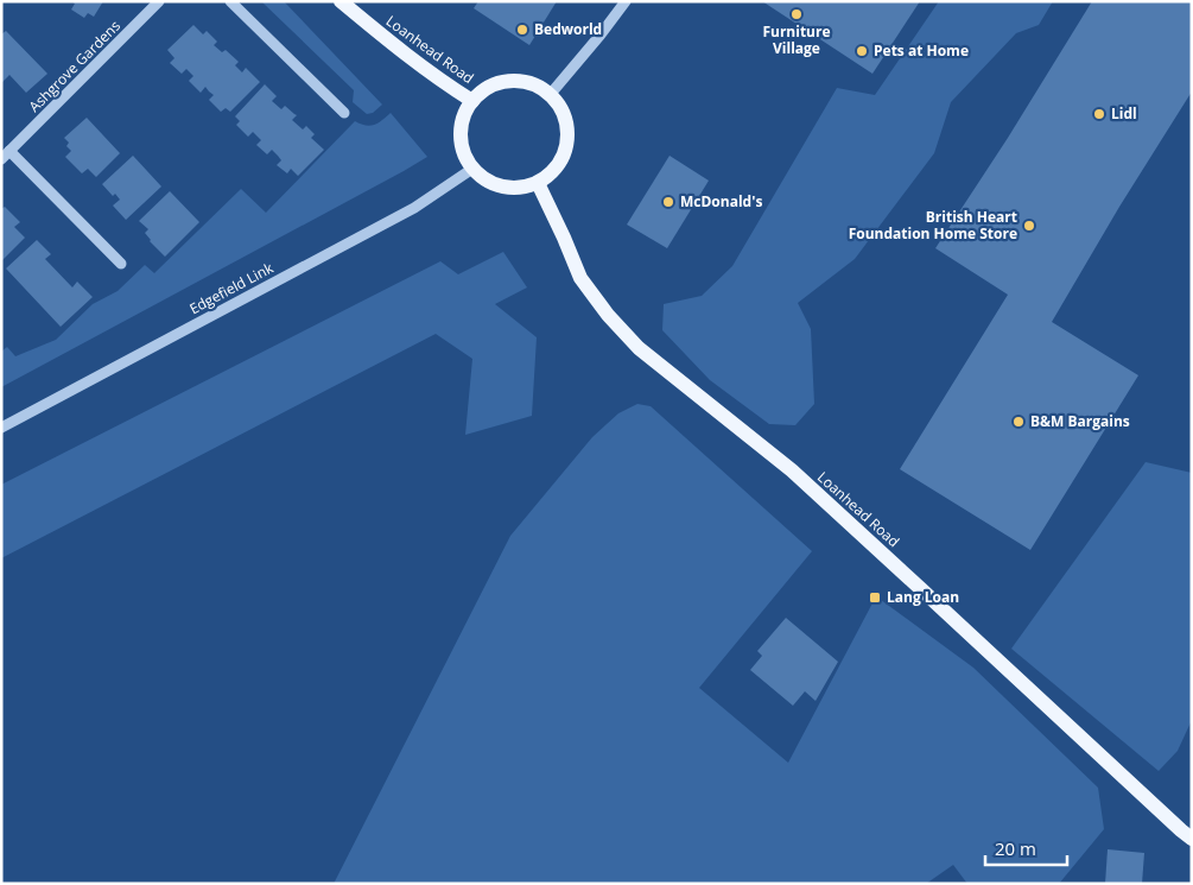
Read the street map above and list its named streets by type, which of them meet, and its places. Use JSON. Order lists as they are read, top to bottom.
{
  "streets": {
    "main road": ["Loanhead Road"],
    "street": ["Ashgrove Gardens", "Edgefield Link"]
  },
  "crossings": [
    ["Loanhead Road", "Edgefield Link"]
  ],
  "places": {
    "other": [
      "Furniture Village",
      "Bedworld",
      "Pets at Home",
      "Lidl",
      "McDonald's",
      "British Heart Foundation Home Store",
      "B&M Bargains"
    ],
    "transit": ["Lang Loan"]
  },
  "scale_bar": "20 m"
}
